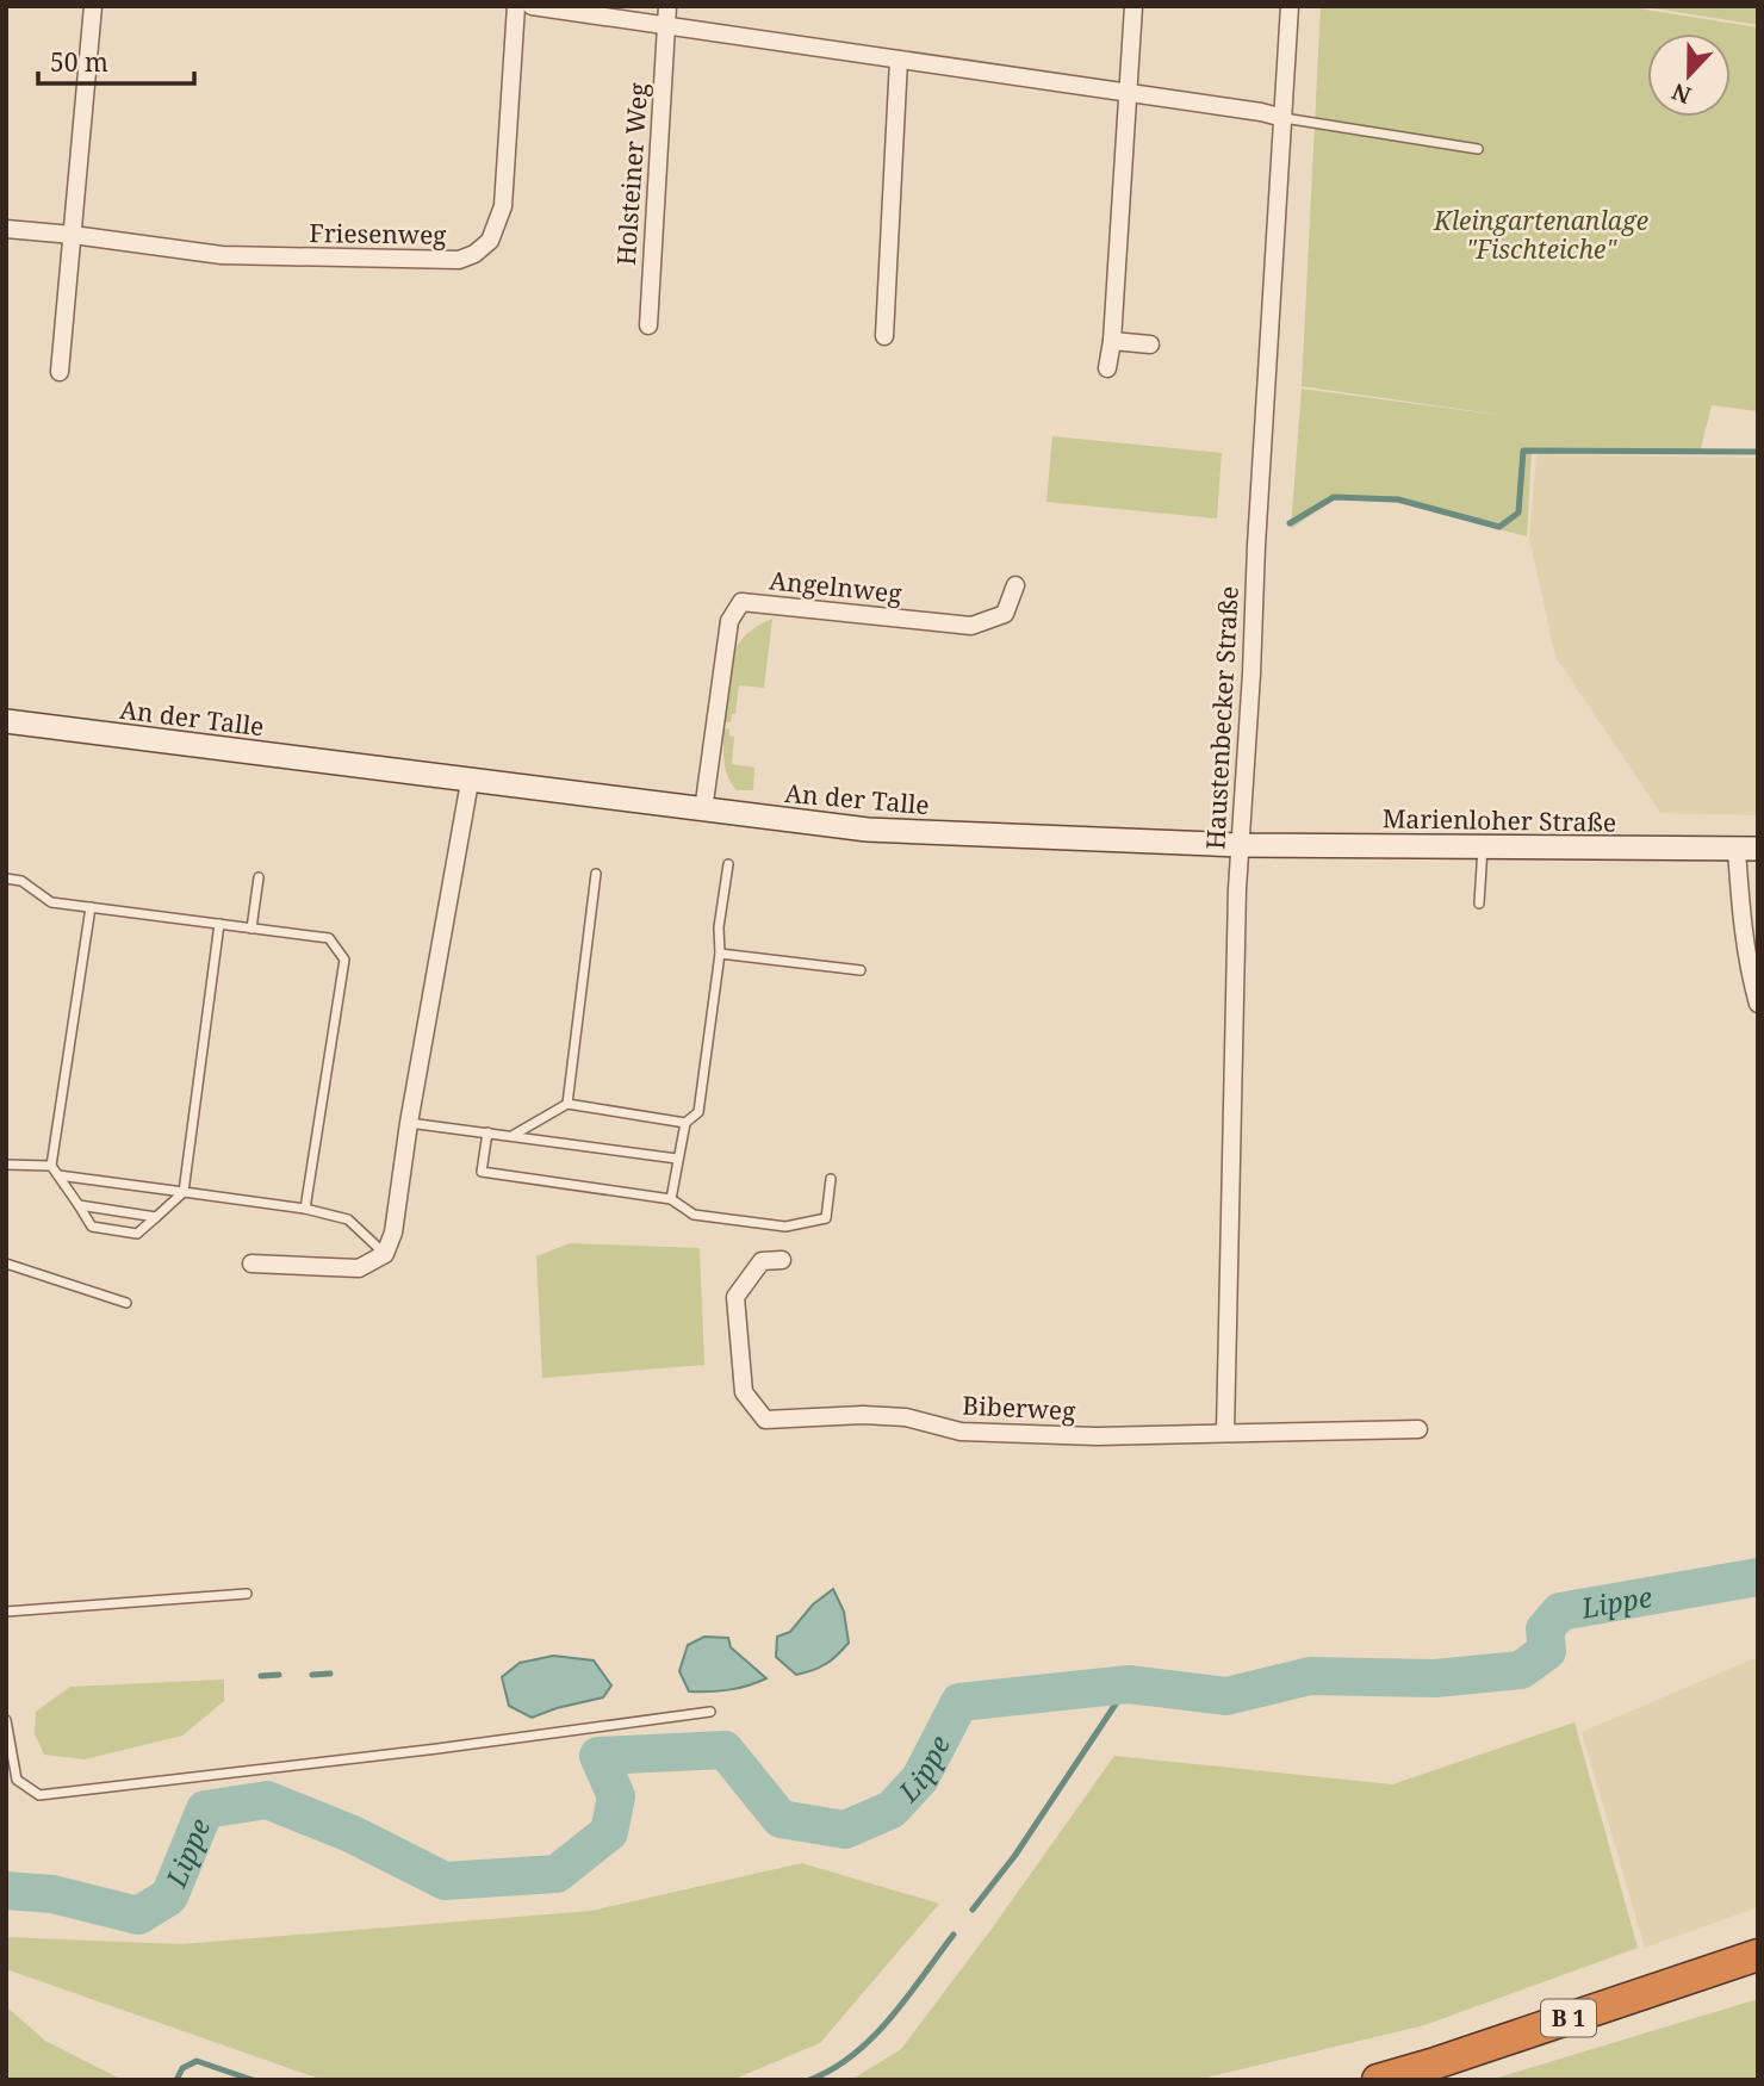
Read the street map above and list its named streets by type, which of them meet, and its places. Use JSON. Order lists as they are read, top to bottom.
{
  "streets": {
    "highway": ["B 1"],
    "street": [
      "Holsteiner Weg",
      "Friesenweg",
      "Angelnweg",
      "An der Talle",
      "Haustenbecker Straße",
      "Marienloher Straße",
      "Biberweg"
    ]
  },
  "crossings": [
    ["Angelnweg", "An der Talle"],
    ["An der Talle", "Haustenbecker Straße"],
    ["An der Talle", "Marienloher Straße"],
    ["Haustenbecker Straße", "Marienloher Straße"],
    ["Haustenbecker Straße", "Biberweg"]
  ],
  "water": ["Lippe"],
  "parks": ["Kleingartenanlage \"Fischteiche\""],
  "scale_bar": "50 m",
  "north": "bottom"
}
